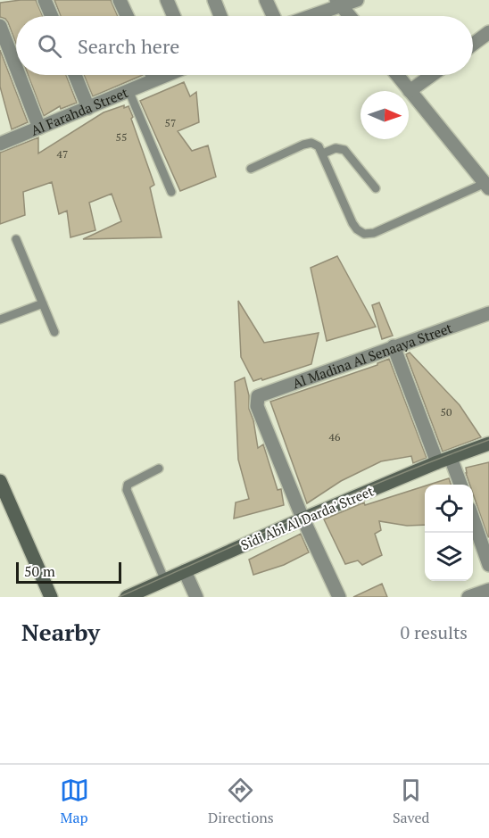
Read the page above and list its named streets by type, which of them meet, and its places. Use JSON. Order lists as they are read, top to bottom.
{
  "streets": {
    "main road": ["Sidi Abi Al Darda' Street"],
    "street": ["Al Farahda Street", "Al Madina Al Senaaya Street"]
  },
  "crossings": [
    ["Al Madina Al Senaaya Street", "Sidi Abi Al Darda' Street"]
  ],
  "house_numbers": [
    "57",
    "55",
    "47",
    "50",
    "46"
  ],
  "scale_bar": "50 m",
  "north": "right",
  "page": {
    "search": "Search here",
    "scale": "50 m",
    "heading": ["Nearby", "0 results"],
    "nav": ["Map", "Directions", "Saved"]
  }
}
